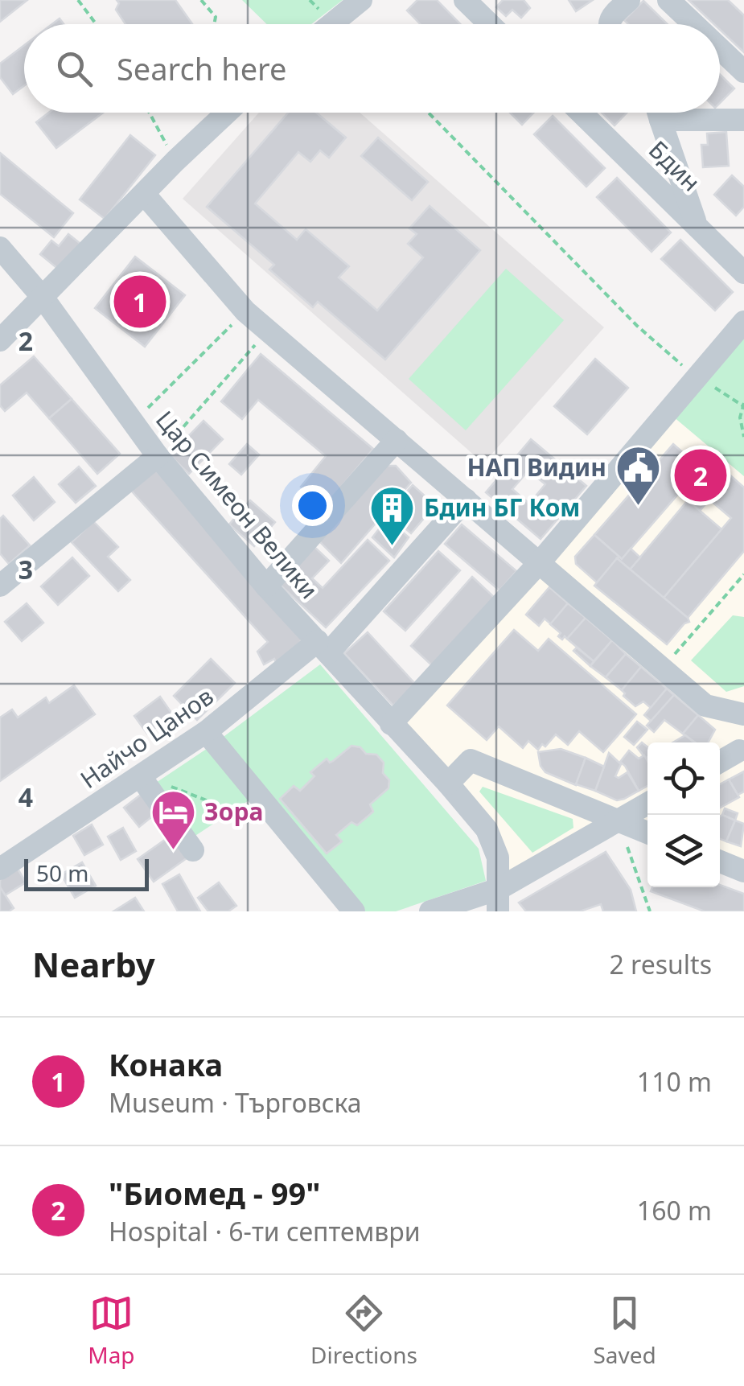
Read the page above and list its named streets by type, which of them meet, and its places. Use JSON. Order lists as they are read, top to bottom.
{
  "streets": {
    "street": ["Бдин", "Цар Симеон Велики", "Найчо Цанов"]
  },
  "crossings": [
    ["Цар Симеон Велики", "Найчо Цанов"]
  ],
  "places": {
    "public building": ["НАП Видин"],
    "building": ["Бдин БГ Ком"],
    "hotel": ["Зора"]
  },
  "scale_bar": "50 m",
  "page": {
    "search": "Search here",
    "pins": ["1", "2"],
    "scale": "50 m",
    "heading": ["Nearby", "2 results"],
    "list": [
      {
        "mark": "1",
        "name": "Конака",
        "note": "Museum · Търговска",
        "value": "110 m"
      },
      {
        "mark": "2",
        "name": "\"Биомед - 99\"",
        "note": "Hospital · 6-ти септември",
        "value": "160 m"
      }
    ],
    "nav": ["Map", "Directions", "Saved"]
  },
  "grid": {
    "rows": ["2", "3", "4"]
  }
}
